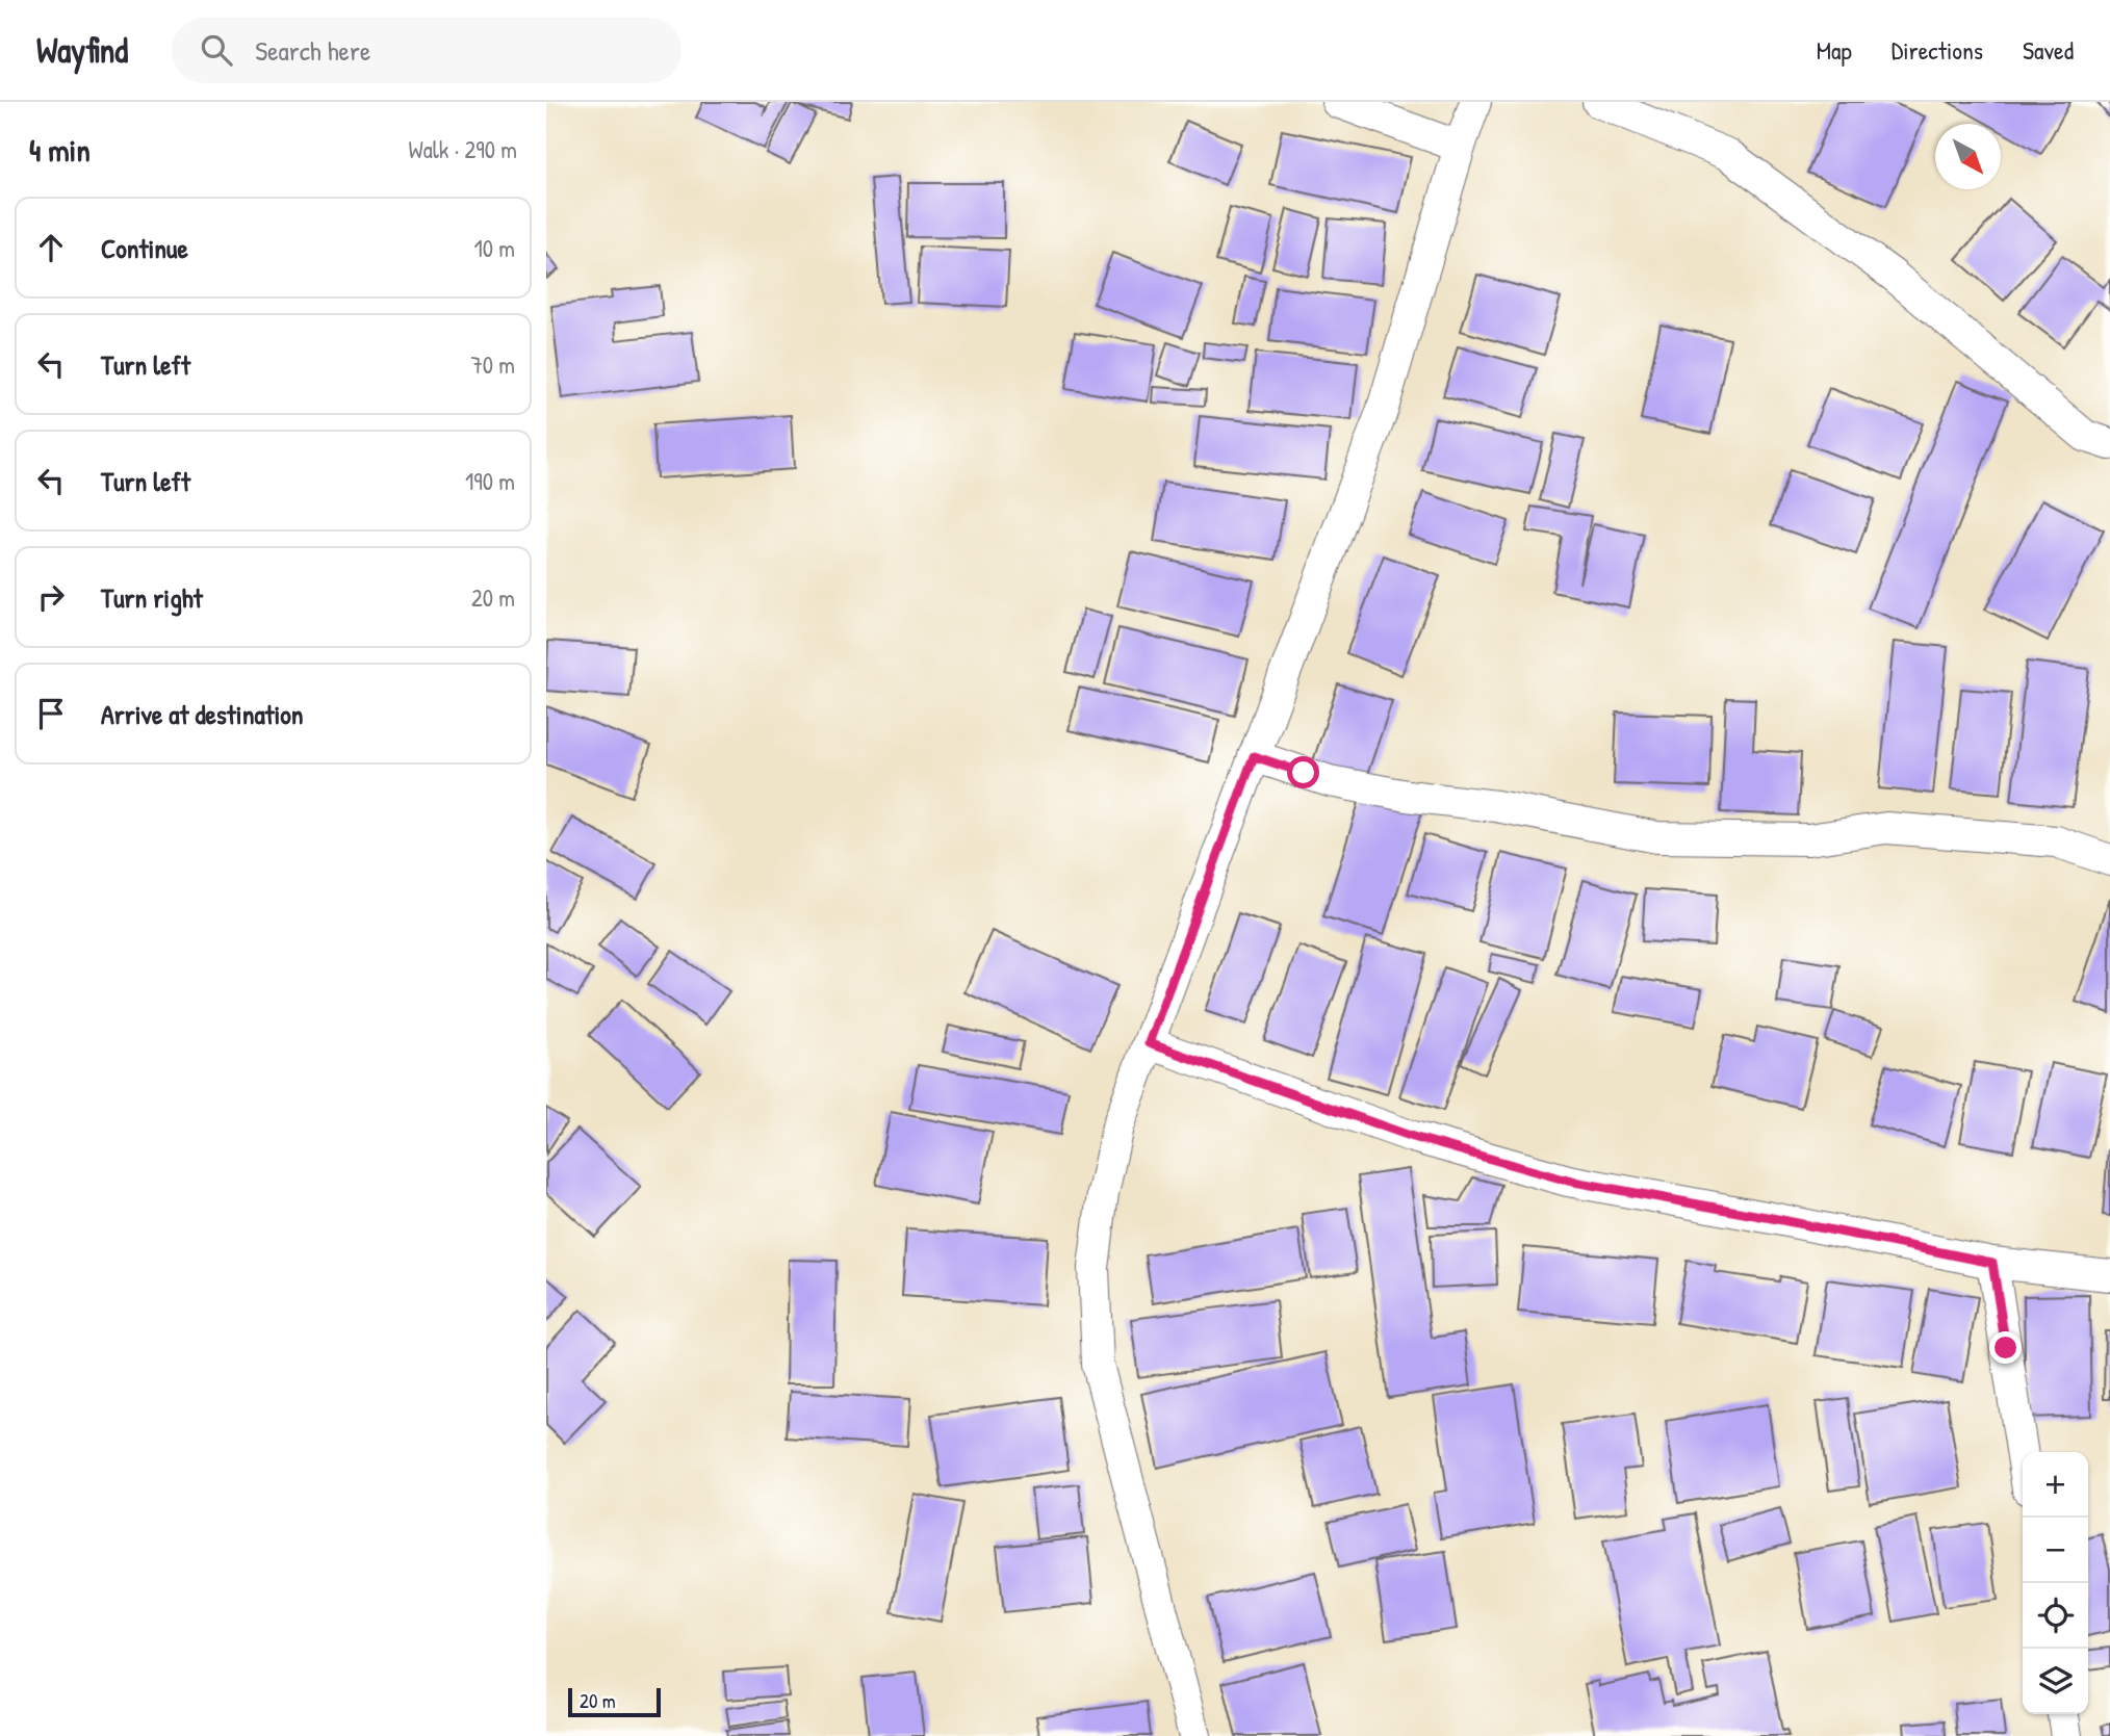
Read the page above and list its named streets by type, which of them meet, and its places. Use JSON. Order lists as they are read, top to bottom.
{
  "scale_bar": "20 m",
  "north": "bottom right",
  "page": {
    "header": "Wayfind",
    "search": "Search here",
    "nav": ["Map", "Directions", "Saved"],
    "heading": ["4 min", "Walk · 290 m"],
    "list": [
      ["Continue", "10 m"],
      ["Turn left", "70 m"],
      ["Turn left", "190 m"],
      ["Turn right", "20 m"],
      "Arrive at destination"
    ],
    "map_buttons": ["+", "−"],
    "scale": "20 m"
  }
}
